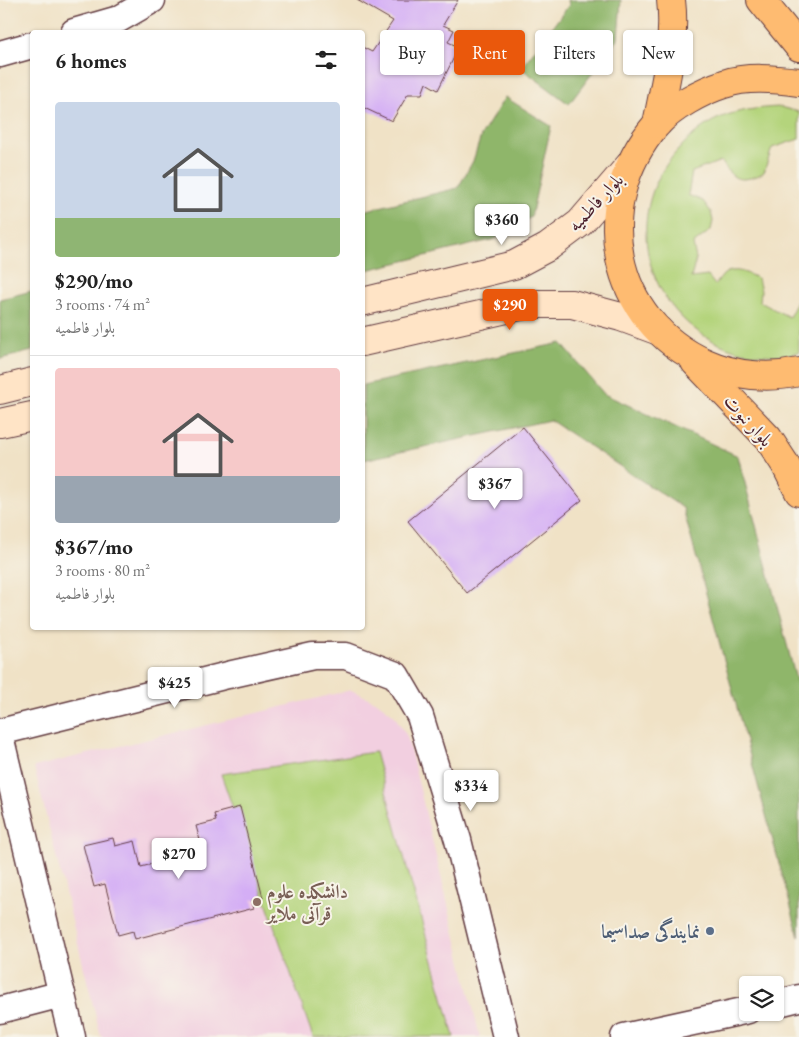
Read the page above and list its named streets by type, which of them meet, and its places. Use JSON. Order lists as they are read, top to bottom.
{
  "streets": {
    "main road": ["بلوار فاطمیه", "بلوار نبوت"]
  },
  "places": ["دانشکده علوم قرآنی ملایر", "نمایندگی صداسیما"],
  "page": {
    "chip": [
      "Buy",
      "Rent",
      "Filters",
      "New"
    ],
    "heading": "6 homes",
    "list": [
      {
        "name": "$290/mo",
        "note": "3 rooms · 74 m² · بلوار فاطمیه"
      },
      {
        "name": "$367/mo",
        "note": "3 rooms · 80 m² · بلوار فاطمیه"
      }
    ],
    "price": [
      "$360",
      "$290",
      "$367",
      "$425",
      "$334",
      "$270"
    ]
  }
}
